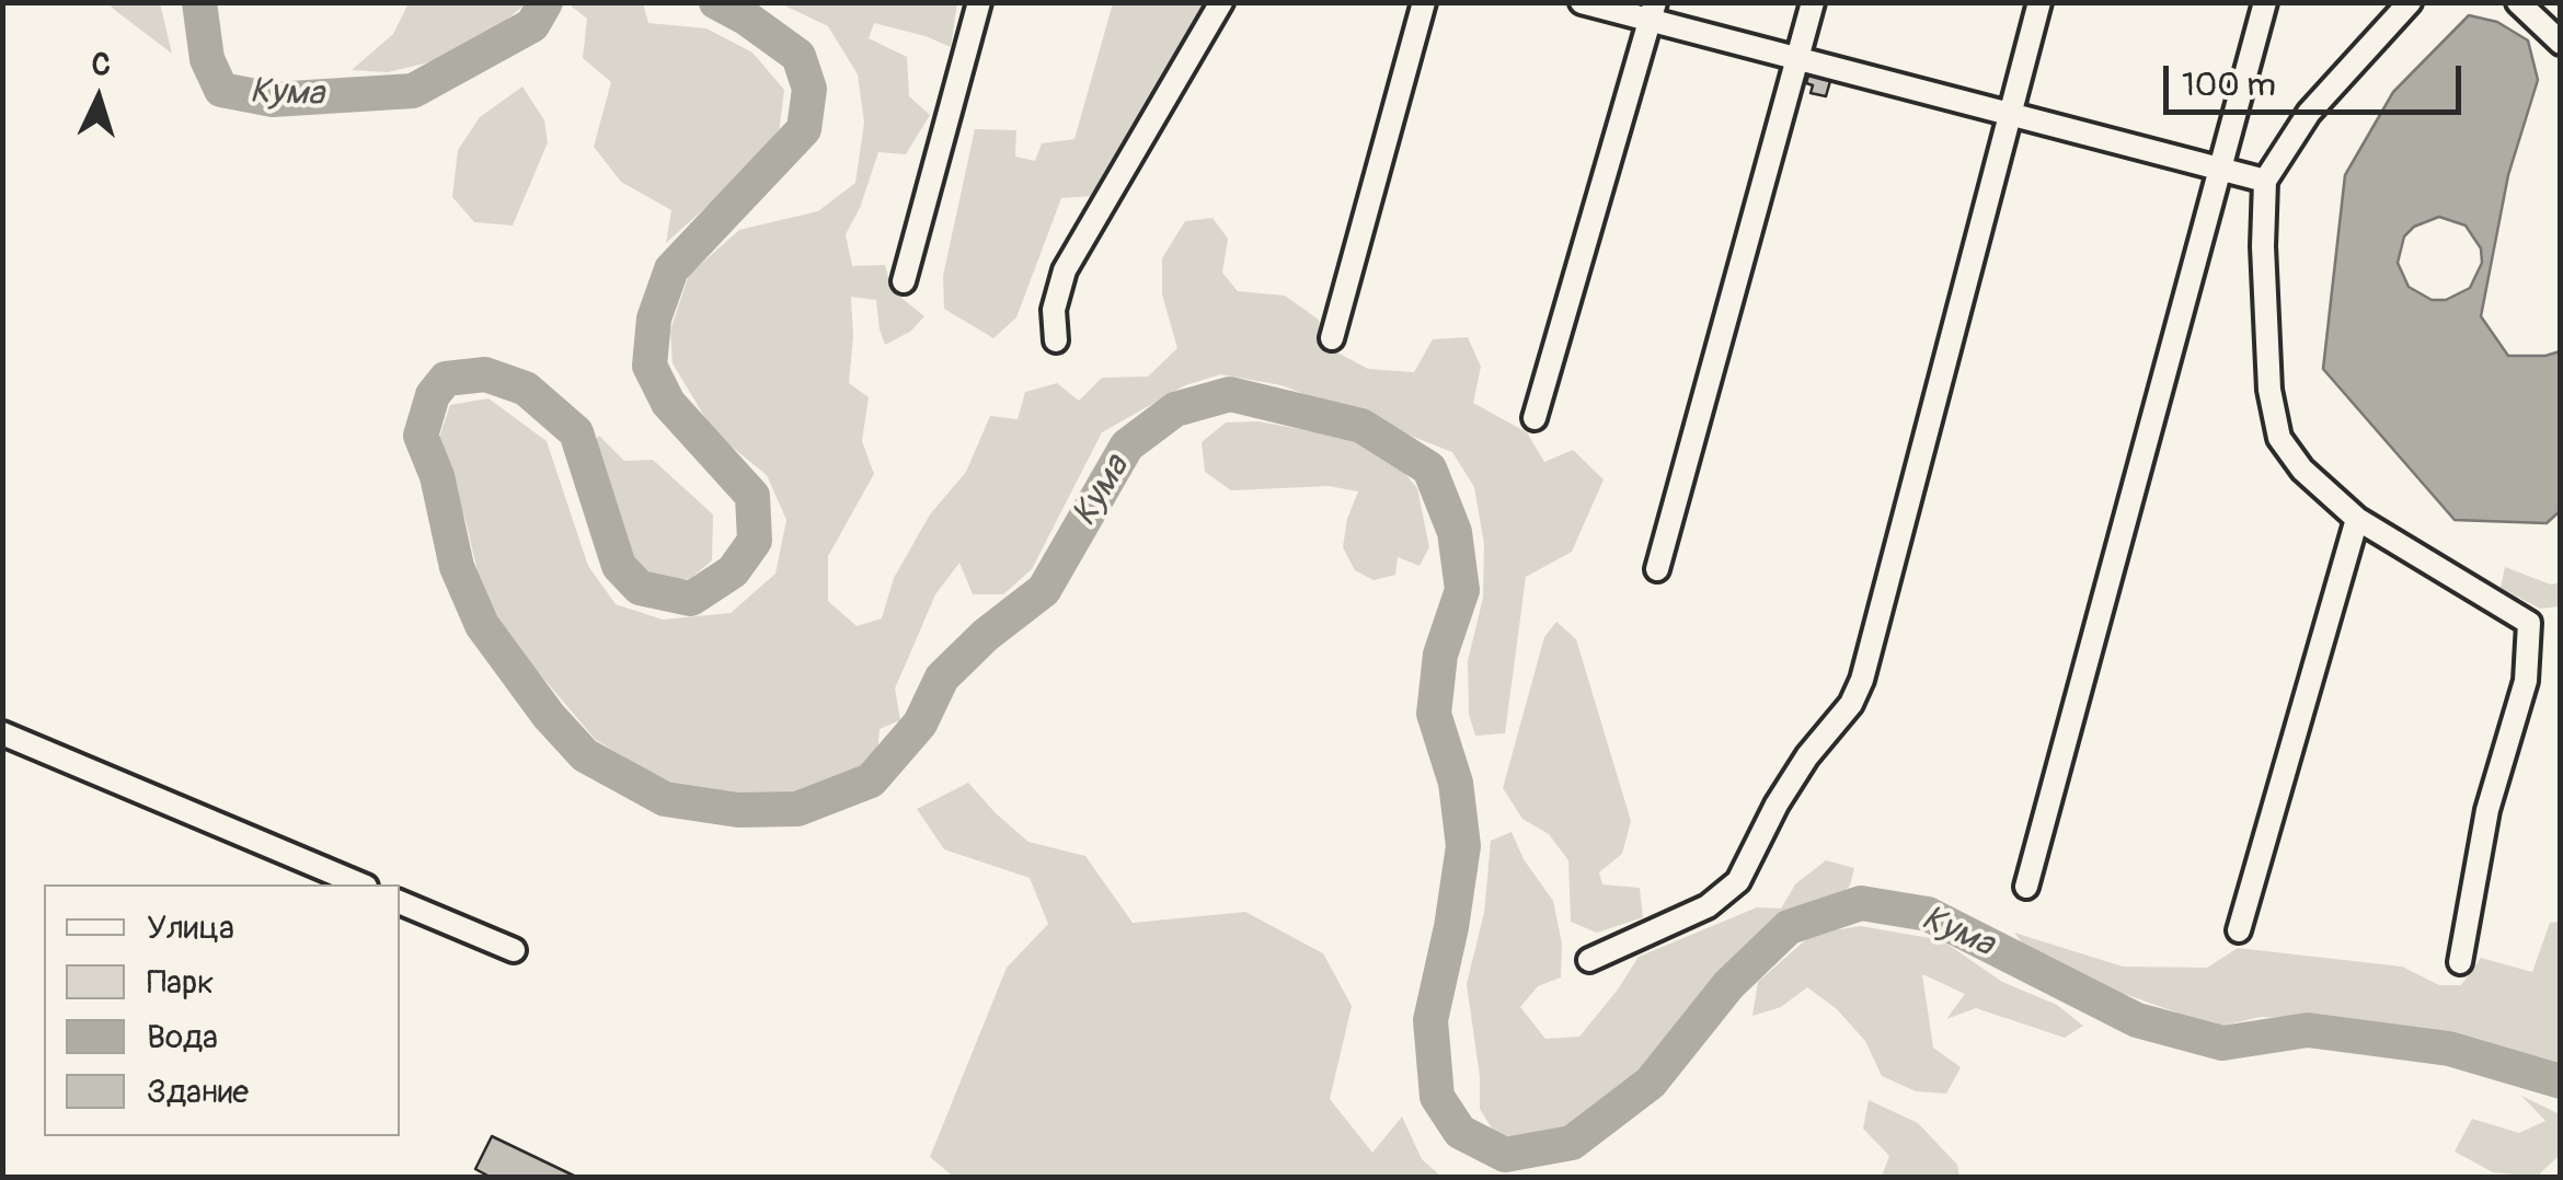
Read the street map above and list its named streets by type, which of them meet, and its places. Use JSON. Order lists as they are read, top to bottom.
{
  "water": ["Кума"],
  "legend": [
    "Улица",
    "Парк",
    "Вода",
    "Здание"
  ],
  "scale_bar": "100 m",
  "north": "top"
}
